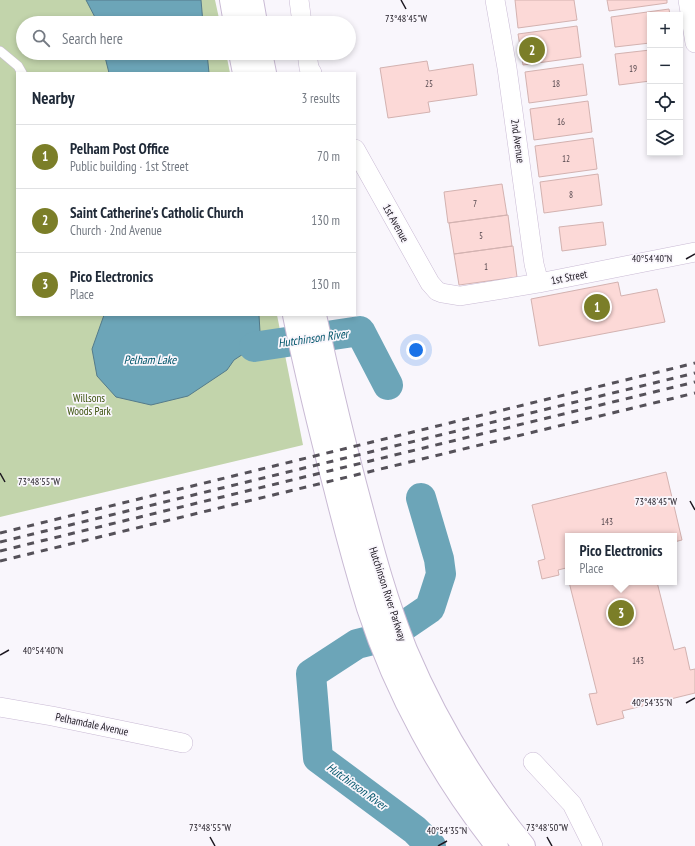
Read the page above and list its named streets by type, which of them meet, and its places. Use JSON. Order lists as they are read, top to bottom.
{
  "streets": {
    "highway": ["Hutchinson River Parkway"],
    "street": [
      "2nd Avenue",
      "1st Avenue",
      "1st Street",
      "Pelhamdale Avenue"
    ]
  },
  "crossings": [
    ["2nd Avenue", "1st Street"],
    ["1st Avenue", "1st Street"]
  ],
  "water": ["Hutchinson River", "Pelham Lake"],
  "parks": ["Willsons Woods Park"],
  "house_numbers": [
    "19",
    "25",
    "18",
    "16",
    "12",
    "8",
    "7",
    "5",
    "1",
    "143",
    "143"
  ],
  "page": {
    "map_buttons": ["+", "−"],
    "search": "Search here",
    "pins": ["2", "1", "3"],
    "heading": ["Nearby", "3 results"],
    "list": [
      {
        "mark": "1",
        "name": "Pelham Post Office",
        "note": "Public building · 1st Street",
        "value": "70 m"
      },
      {
        "mark": "2",
        "name": "Saint Catherine's Catholic Church",
        "note": "Church · 2nd Avenue",
        "value": "130 m"
      },
      {
        "mark": "3",
        "name": "Pico Electronics",
        "note": "Place",
        "value": "130 m"
      }
    ],
    "popup": ["Pico Electronics", "Place"]
  },
  "coordinates": [
    "73°48'45\"W",
    "40°54'40\"N",
    "73°48'55\"W",
    "40°54'35\"N",
    "73°48'50\"W"
  ]
}
